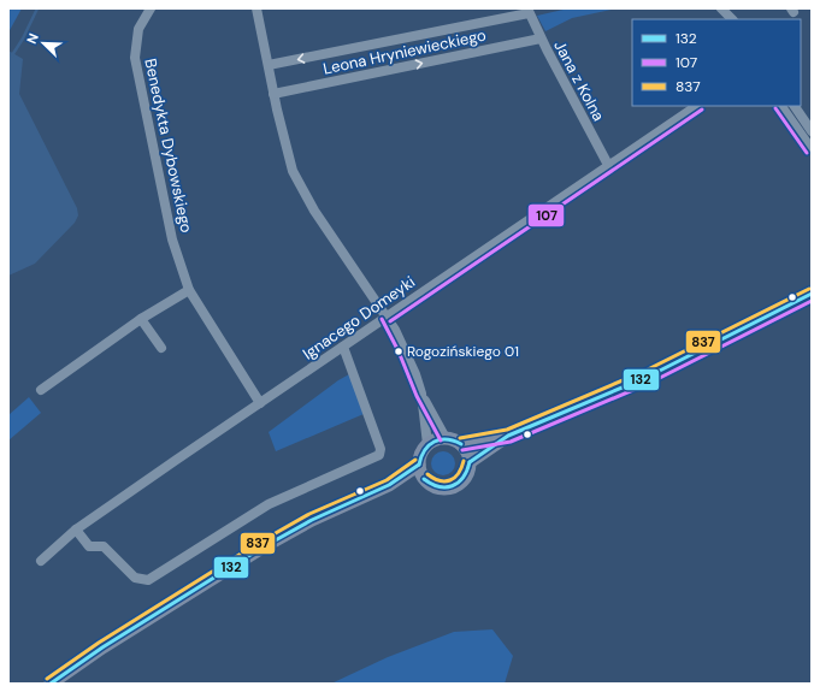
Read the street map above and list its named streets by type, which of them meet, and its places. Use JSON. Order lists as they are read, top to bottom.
{
  "streets": {
    "street": [
      "Leona Hryniewieckiego",
      "Jana z Kolna",
      "Benedykta Dybowskiego",
      "Ignacego Domeyki"
    ]
  },
  "crossings": [
    ["Leona Hryniewieckiego", "Jana z Kolna"],
    ["Jana z Kolna", "Ignacego Domeyki"],
    ["Benedykta Dybowskiego", "Ignacego Domeyki"]
  ],
  "places": ["Rogozińskiego 01"],
  "lines": ["transit line 107", "transit line 837", "transit line 132"],
  "legend": ["132", "107", "837"],
  "north": "top left"
}
